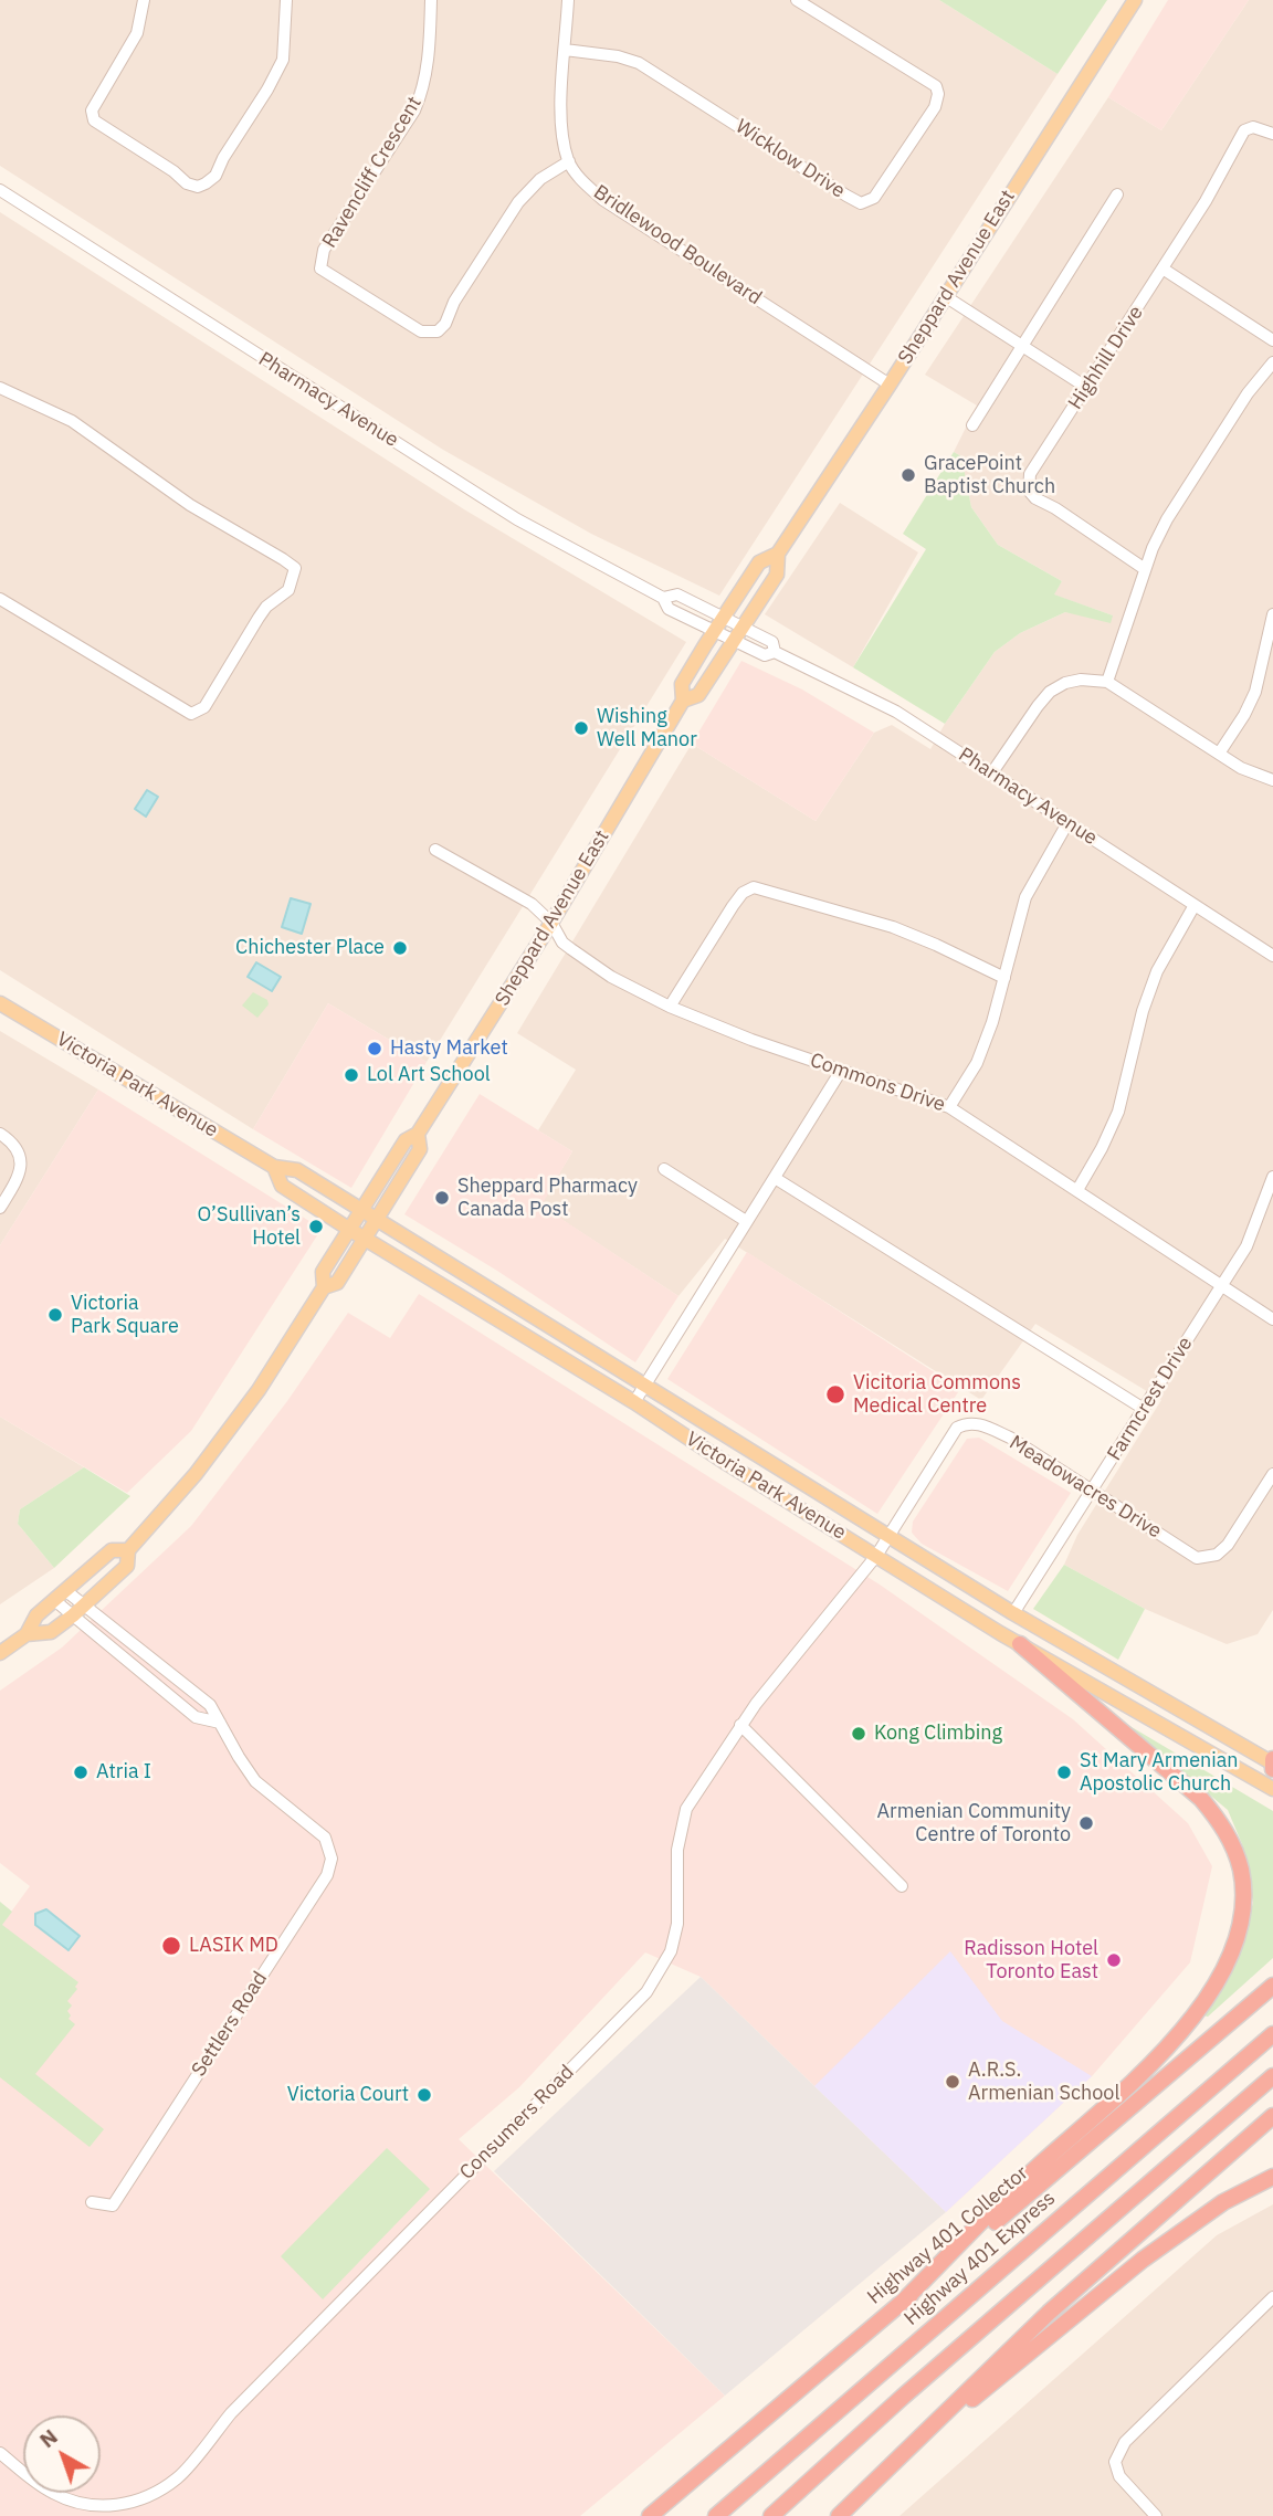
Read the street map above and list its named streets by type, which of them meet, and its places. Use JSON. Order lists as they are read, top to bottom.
{
  "streets": {
    "highway": ["Highway 401 Collector", "Highway 401 Express"],
    "main road": ["Sheppard Avenue East", "Victoria Park Avenue"],
    "street": [
      "Wicklow Drive",
      "Ravencliff Crescent",
      "Bridlewood Boulevard",
      "Highhill Drive",
      "Pharmacy Avenue",
      "Commons Drive",
      "Farmcrest Drive",
      "Meadowacres Drive",
      "Settlers Road",
      "Consumers Road"
    ]
  },
  "crossings": [
    ["Wicklow Drive", "Bridlewood Boulevard"],
    ["Ravencliff Crescent", "Bridlewood Boulevard"],
    ["Bridlewood Boulevard", "Sheppard Avenue East"],
    ["Sheppard Avenue East", "Pharmacy Avenue"],
    ["Sheppard Avenue East", "Commons Drive"],
    ["Sheppard Avenue East", "Victoria Park Avenue"],
    ["Sheppard Avenue East", "Settlers Road"],
    ["Commons Drive", "Farmcrest Drive"],
    ["Victoria Park Avenue", "Farmcrest Drive"],
    ["Victoria Park Avenue", "Meadowacres Drive"],
    ["Victoria Park Avenue", "Consumers Road"],
    ["Farmcrest Drive", "Meadowacres Drive"],
    ["Meadowacres Drive", "Consumers Road"]
  ],
  "places": [
    "GracePoint Baptist Church",
    "Wishing Well Manor",
    "Chichester Place",
    "Hasty Market",
    "Lol Art School",
    "Sheppard Pharmacy Canada Post",
    "O’Sullivan’s Hotel",
    "Victoria Park Square",
    "Vicitoria Commons Medical Centre",
    "Kong Climbing",
    "Atria I",
    "St Mary Armenian Apostolic Church",
    "Armenian Community Centre of Toronto",
    "LASIK MD",
    "Radisson Hotel Toronto East",
    "A.R.S. Armenian School",
    "Victoria Court"
  ],
  "north": "top left"
}
